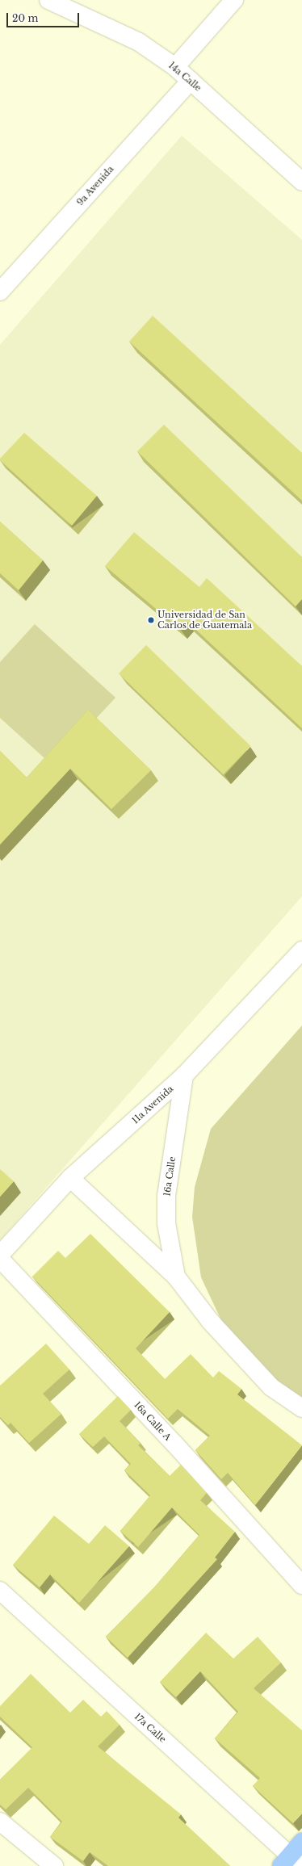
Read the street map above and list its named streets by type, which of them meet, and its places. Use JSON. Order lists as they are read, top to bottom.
{
  "streets": {
    "street": [
      "14a Calle",
      "9a Avenida",
      "11a Avenida",
      "16a Calle",
      "16a Calle A",
      "17a Calle"
    ]
  },
  "crossings": [
    ["14a Calle", "9a Avenida"],
    ["11a Avenida", "16a Calle"]
  ],
  "places": ["Universidad de San Carlos de Guatemala"],
  "scale_bar": "20 m"
}
